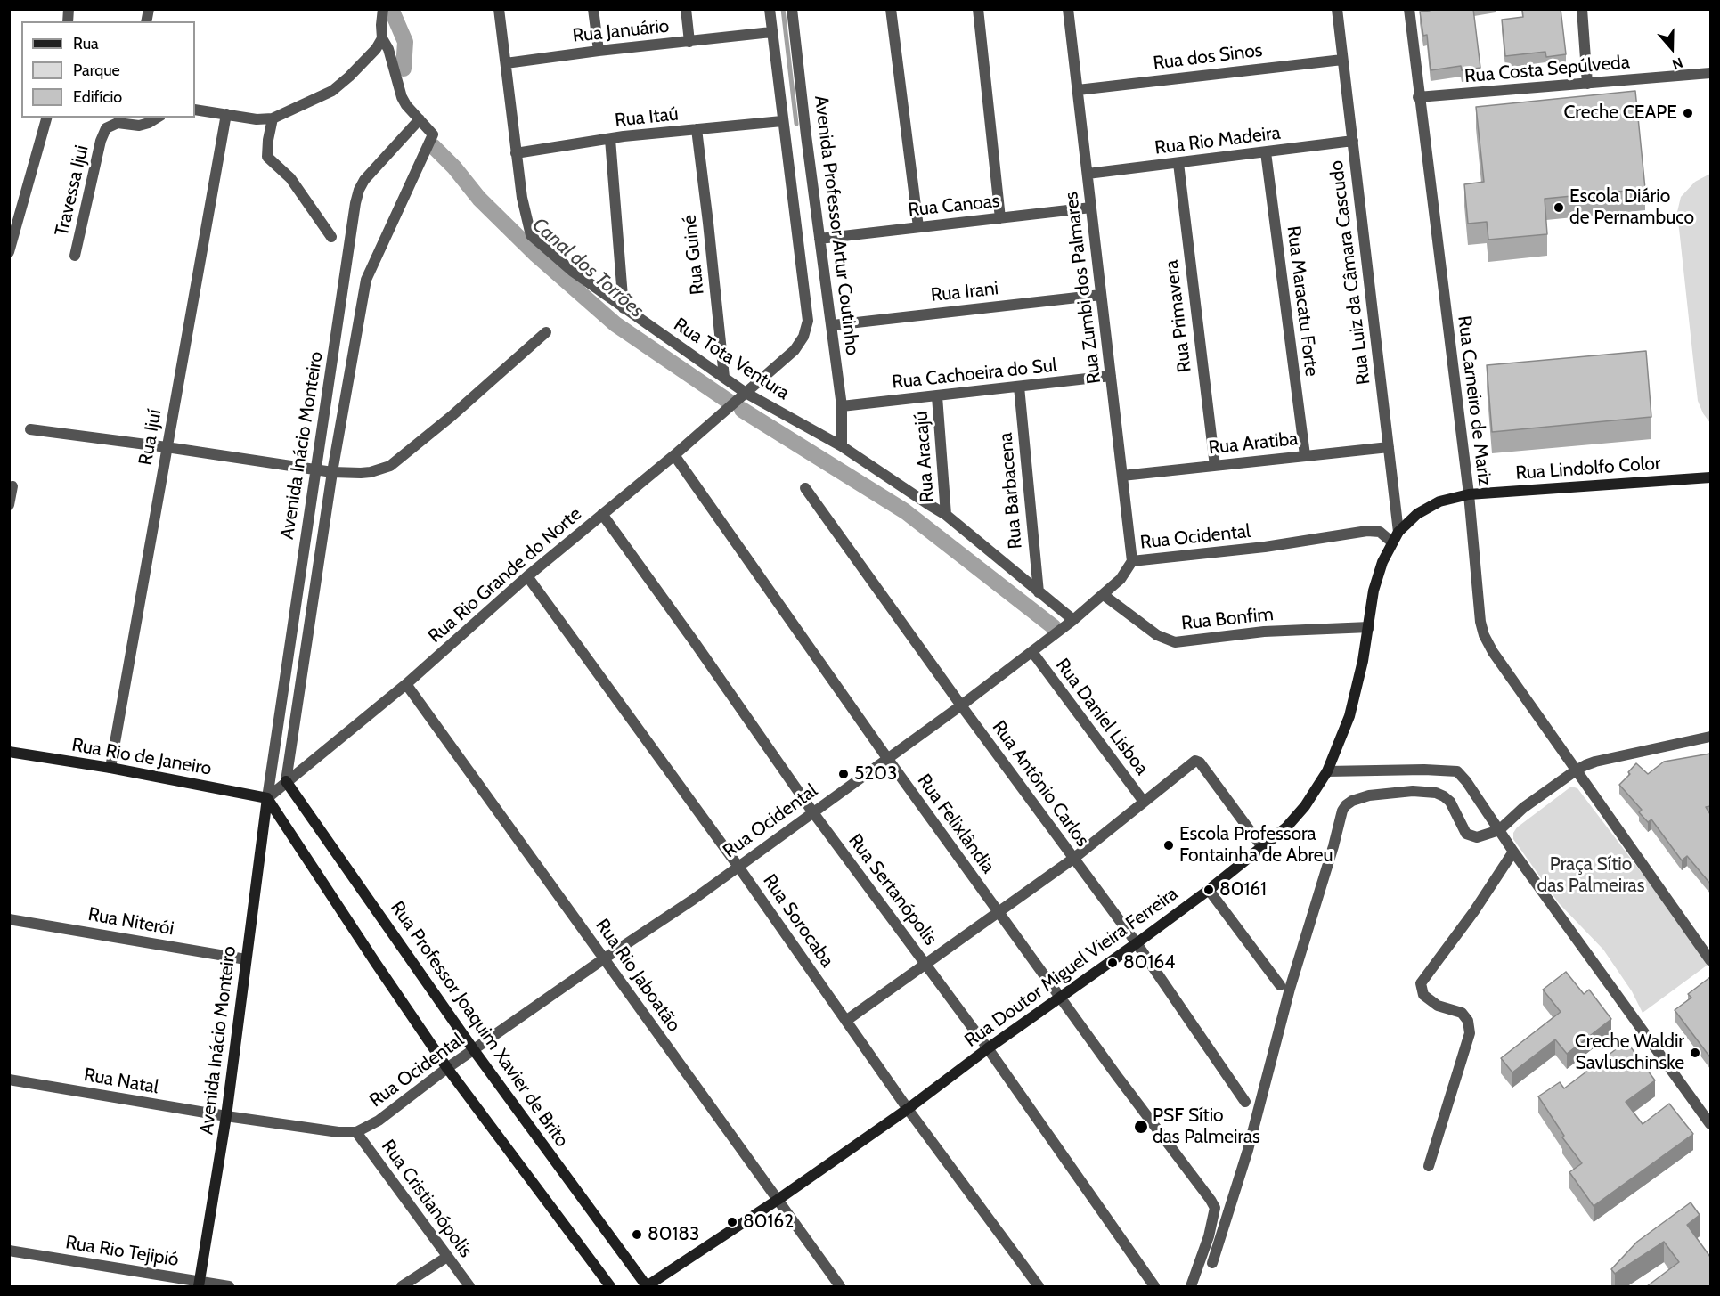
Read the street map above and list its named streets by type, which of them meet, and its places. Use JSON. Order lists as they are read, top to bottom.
{
  "streets": {
    "street": [
      "Rua Januário",
      "Rua dos Sinos",
      "Rua Costa Sepúlveda",
      "Rua Itaú",
      "Rua Rio Madeira",
      "Travessa Ijui",
      "Rua Canoas",
      "Avenida Professor Artur Coutinho",
      "Rua Guiné",
      "Rua Luiz da Câmara Cascudo",
      "Rua Zumbi dos Palmares",
      "Rua Irani",
      "Rua Maracatu Forte",
      "Rua Primavera",
      "Rua Tota Ventura",
      "Rua Cachoeira do Sul",
      "Rua Carneiro de Mariz",
      "Rua Ijuí",
      "Rua Aratiba",
      "Avenida Inácio Monteiro",
      "Rua Aracajú",
      "Rua Lindolfo Color",
      "Rua Barbacena",
      "Rua Ocidental",
      "Rua Rio Grande do Norte",
      "Rua Bonfim",
      "Rua Daniel Lisboa",
      "Rua Rio de Janeiro",
      "Rua Antônio Carlos",
      "Rua Felixlândia",
      "Rua Sertanópolis",
      "Rua Sorocaba",
      "Rua Niterói",
      "Rua Doutor Miguel Vieira Ferreira",
      "Rua Rio Jaboatão",
      "Rua Professor Joaquim Xavier de Brito",
      "Rua Natal",
      "Rua Cristianópolis",
      "Rua Rio Tejipió"
    ]
  },
  "crossings": [
    ["Rua Januário", "Rua Tota Ventura"],
    ["Rua dos Sinos", "Rua Luiz da Câmara Cascudo"],
    ["Rua dos Sinos", "Rua Zumbi dos Palmares"],
    ["Rua Costa Sepúlveda", "Rua Carneiro de Mariz"],
    ["Rua Itaú", "Rua Guiné"],
    ["Rua Itaú", "Rua Tota Ventura"],
    ["Rua Rio Madeira", "Rua Luiz da Câmara Cascudo"],
    ["Rua Rio Madeira", "Rua Zumbi dos Palmares"],
    ["Rua Rio Madeira", "Rua Maracatu Forte"],
    ["Rua Rio Madeira", "Rua Primavera"],
    ["Rua Canoas", "Avenida Professor Artur Coutinho"],
    ["Rua Canoas", "Rua Zumbi dos Palmares"],
    ["Avenida Professor Artur Coutinho", "Rua Irani"],
    ["Avenida Professor Artur Coutinho", "Rua Tota Ventura"],
    ["Avenida Professor Artur Coutinho", "Rua Cachoeira do Sul"],
    ["Rua Guiné", "Rua Tota Ventura"],
    ["Rua Luiz da Câmara Cascudo", "Rua Aratiba"],
    ["Rua Luiz da Câmara Cascudo", "Rua Doutor Miguel Vieira Ferreira"],
    ["Rua Zumbi dos Palmares", "Rua Irani"],
    ["Rua Zumbi dos Palmares", "Rua Cachoeira do Sul"],
    ["Rua Zumbi dos Palmares", "Rua Aratiba"],
    ["Rua Zumbi dos Palmares", "Rua Ocidental"],
    ["Rua Maracatu Forte", "Rua Aratiba"],
    ["Rua Primavera", "Rua Aratiba"],
    ["Rua Tota Ventura", "Rua Aracajú"],
    ["Rua Tota Ventura", "Rua Barbacena"],
    ["Rua Tota Ventura", "Rua Ocidental"],
    ["Rua Tota Ventura", "Rua Rio Grande do Norte"],
    ["Rua Cachoeira do Sul", "Rua Aracajú"],
    ["Rua Cachoeira do Sul", "Rua Barbacena"],
    ["Rua Carneiro de Mariz", "Rua Lindolfo Color"],
    ["Rua Carneiro de Mariz", "Rua Doutor Miguel Vieira Ferreira"],
    ["Rua Ijuí", "Rua Rio de Janeiro"],
    ["Avenida Inácio Monteiro", "Rua Ocidental"],
    ["Avenida Inácio Monteiro", "Rua Rio Grande do Norte"],
    ["Avenida Inácio Monteiro", "Rua Rio de Janeiro"],
    ["Avenida Inácio Monteiro", "Rua Niterói"],
    ["Avenida Inácio Monteiro", "Rua Professor Joaquim Xavier de Brito"],
    ["Avenida Inácio Monteiro", "Rua Natal"],
    ["Avenida Inácio Monteiro", "Rua Rio Tejipió"],
    ["Rua Lindolfo Color", "Rua Doutor Miguel Vieira Ferreira"],
    ["Rua Ocidental", "Rua Bonfim"],
    ["Rua Ocidental", "Rua Daniel Lisboa"],
    ["Rua Ocidental", "Rua Antônio Carlos"],
    ["Rua Ocidental", "Rua Felixlândia"],
    ["Rua Ocidental", "Rua Sertanópolis"],
    ["Rua Ocidental", "Rua Sorocaba"],
    ["Rua Ocidental", "Rua Doutor Miguel Vieira Ferreira"],
    ["Rua Ocidental", "Rua Rio Jaboatão"],
    ["Rua Ocidental", "Rua Professor Joaquim Xavier de Brito"],
    ["Rua Ocidental", "Rua Natal"],
    ["Rua Ocidental", "Rua Cristianópolis"],
    ["Rua Rio Grande do Norte", "Rua Felixlândia"],
    ["Rua Rio Grande do Norte", "Rua Sertanópolis"],
    ["Rua Rio Grande do Norte", "Rua Sorocaba"],
    ["Rua Rio Grande do Norte", "Rua Rio Jaboatão"],
    ["Rua Rio Grande do Norte", "Rua Professor Joaquim Xavier de Brito"],
    ["Rua Bonfim", "Rua Doutor Miguel Vieira Ferreira"],
    ["Rua Antônio Carlos", "Rua Doutor Miguel Vieira Ferreira"],
    ["Rua Felixlândia", "Rua Doutor Miguel Vieira Ferreira"],
    ["Rua Sertanópolis", "Rua Doutor Miguel Vieira Ferreira"],
    ["Rua Sorocaba", "Rua Doutor Miguel Vieira Ferreira"],
    ["Rua Doutor Miguel Vieira Ferreira", "Rua Rio Jaboatão"],
    ["Rua Doutor Miguel Vieira Ferreira", "Rua Professor Joaquim Xavier de Brito"]
  ],
  "water": ["Canal dos Torrões"],
  "parks": ["Praça Sítio das Palmeiras"],
  "places": [
    "Creche CEAPE",
    "Escola Diário de Pernambuco",
    "5203",
    "Escola Professora Fontainha de Abreu",
    "80161",
    "80164",
    "Creche Waldir Savluschinske",
    "PSF Sítio das Palmeiras",
    "80162",
    "80183"
  ],
  "legend": ["Rua", "Parque", "Edifício"],
  "north": "bottom"
}
